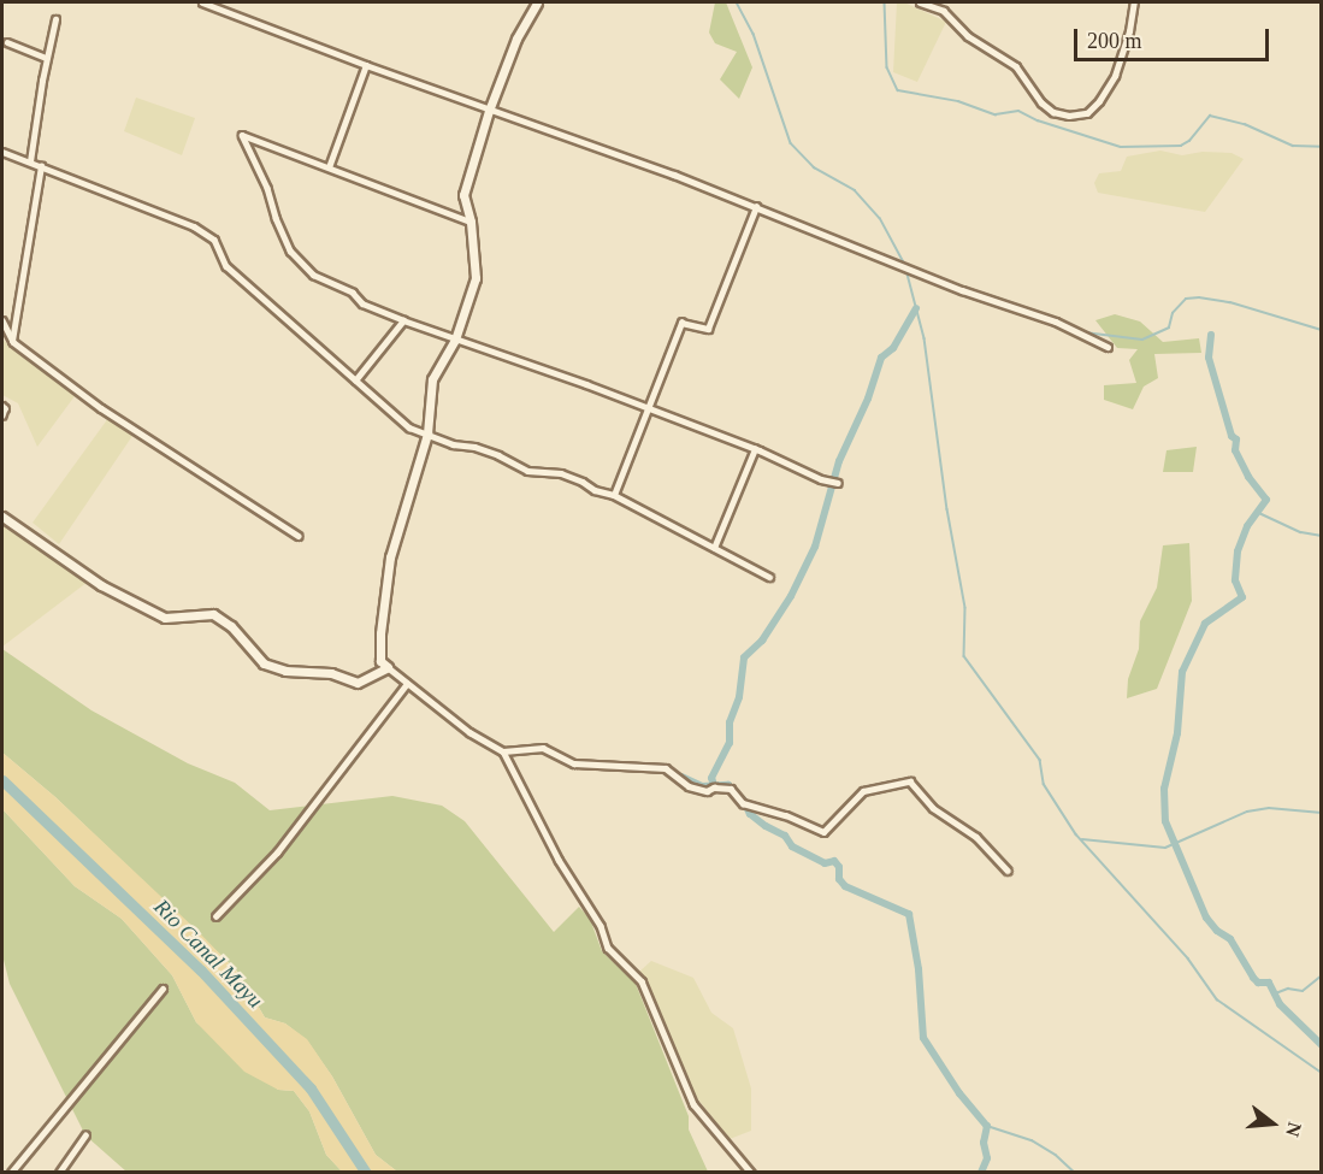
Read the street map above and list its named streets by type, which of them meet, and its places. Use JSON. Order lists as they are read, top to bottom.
{
  "water": ["Rio Canal Mayu"],
  "scale_bar": "200 m",
  "north": "right"
}
